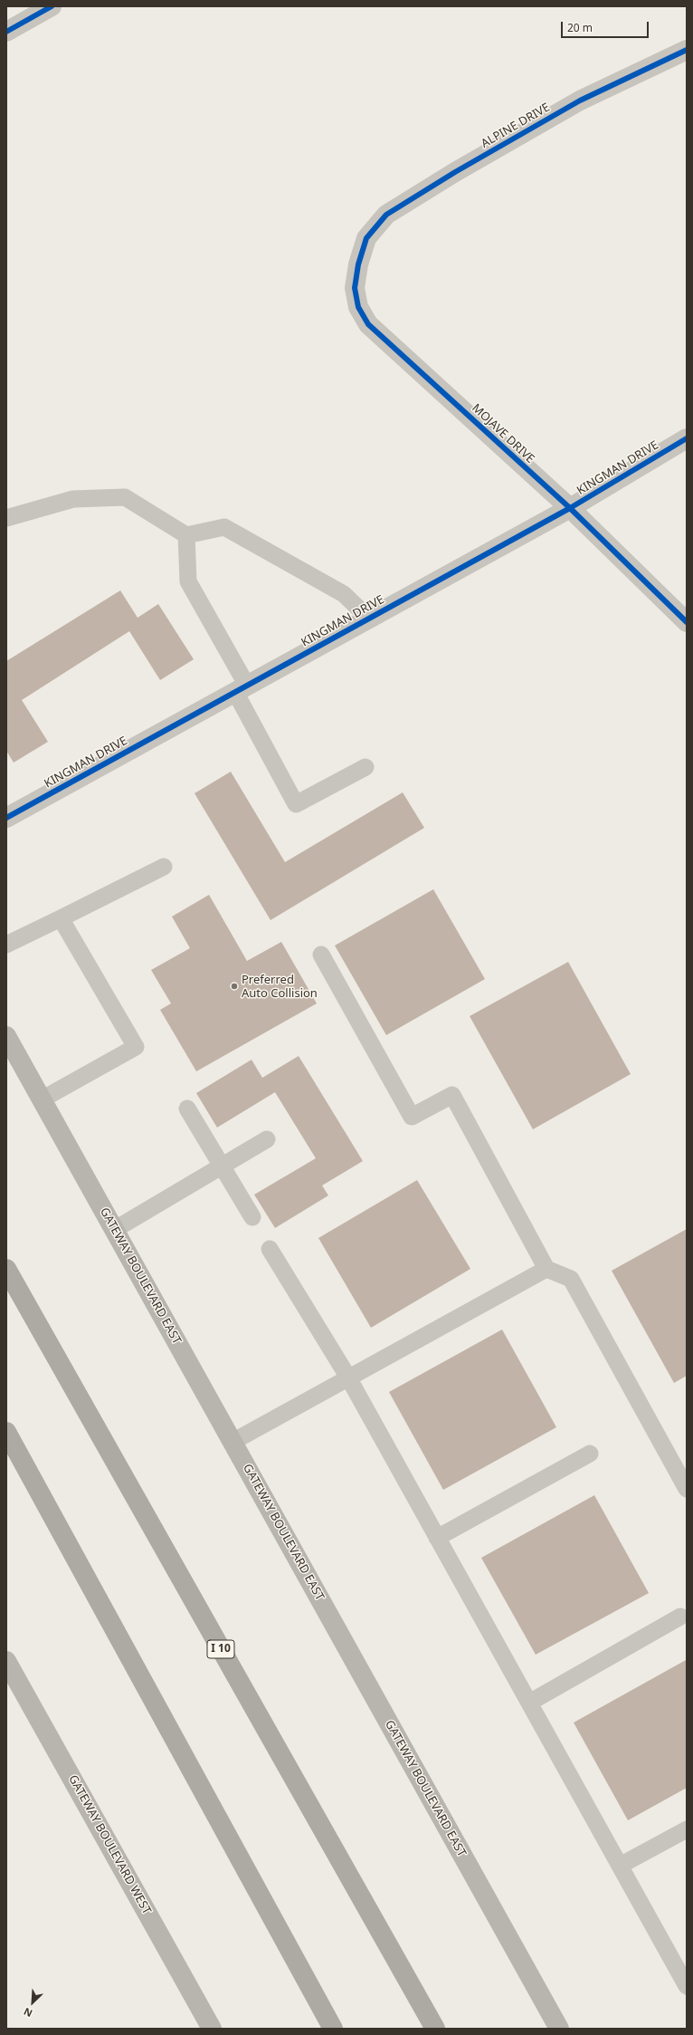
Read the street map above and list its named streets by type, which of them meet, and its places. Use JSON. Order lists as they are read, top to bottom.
{
  "streets": {
    "highway": ["I 10"],
    "main road": ["GATEWAY BOULEVARD EAST", "GATEWAY BOULEVARD WEST"],
    "street": ["ALPINE DRIVE", "MOJAVE DRIVE", "KINGMAN DRIVE"]
  },
  "crossings": [
    ["ALPINE DRIVE", "MOJAVE DRIVE"],
    ["MOJAVE DRIVE", "KINGMAN DRIVE"]
  ],
  "places": ["Preferred Auto Collision"],
  "scale_bar": "20 m",
  "north": "bottom left"
}
